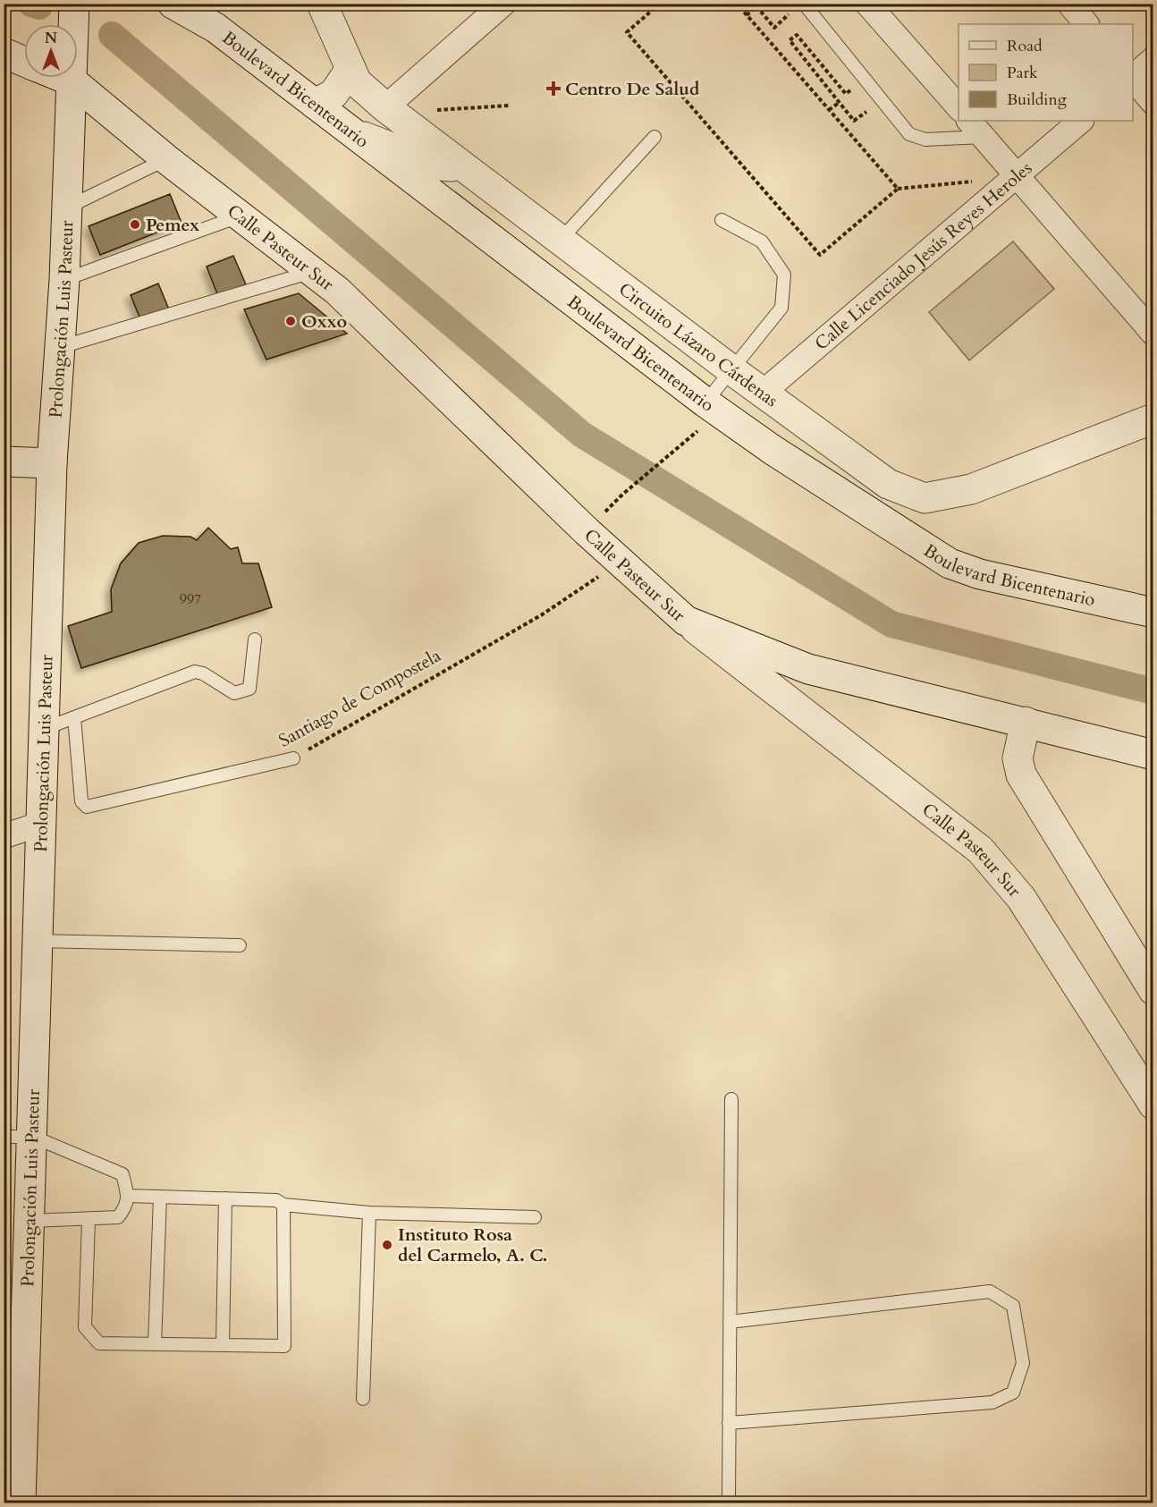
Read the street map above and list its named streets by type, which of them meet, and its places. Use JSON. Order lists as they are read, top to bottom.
{
  "streets": {
    "main road": [
      "Boulevard Bicentenario",
      "Calle Pasteur Sur",
      "Prolongación Luis Pasteur",
      "Circuito Lázaro Cárdenas"
    ],
    "street": ["Calle Licenciado Jesús Reyes Heroles"],
    "lane": ["Santiago de Compostela"]
  },
  "crossings": [
    ["Calle Pasteur Sur", "Prolongación Luis Pasteur"],
    ["Calle Pasteur Sur", "Santiago de Compostela"],
    ["Calle Licenciado Jesús Reyes Heroles", "Circuito Lázaro Cárdenas"]
  ],
  "places": {
    "health": ["Centro De Salud"],
    "other": ["Pemex", "Oxxo", "Instituto Rosa del Carmelo, A. C."]
  },
  "house_numbers": ["997"],
  "legend": ["Road", "Park", "Building"],
  "north": "top"
}
